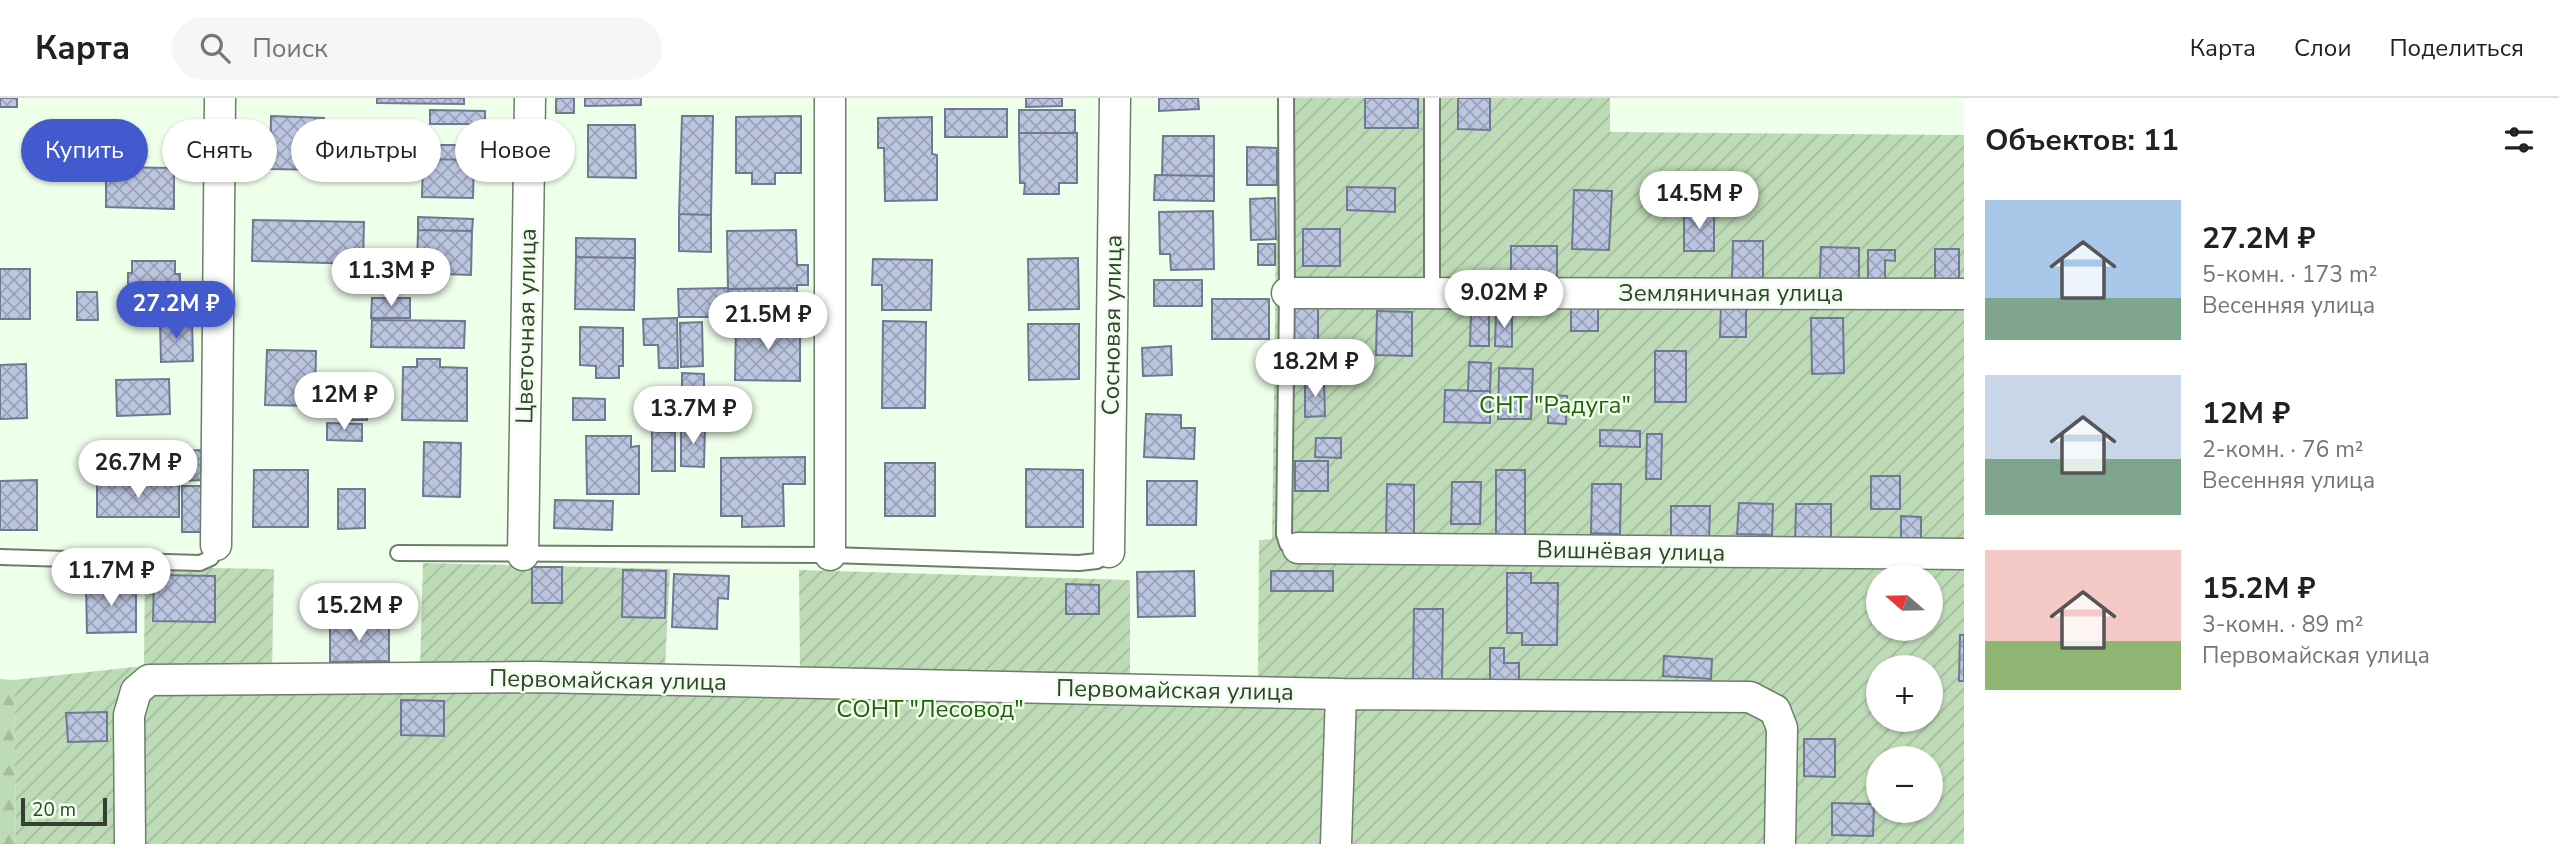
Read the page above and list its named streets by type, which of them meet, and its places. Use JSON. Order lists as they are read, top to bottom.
{
  "streets": {
    "street": [
      "Земляничная улица",
      "Сосновая улица",
      "Цветочная улица",
      "Вишнёвая улица",
      "Первомайская улица"
    ]
  },
  "parks": ["СНТ \"Радуга\"", "СОНТ \"Лесовод\""],
  "scale_bar": "20 m",
  "north": "left",
  "page": {
    "header": "Карта",
    "search": "Поиск",
    "nav": ["Карта", "Слои", "Поделиться"],
    "heading": "Объектов: 11",
    "chip": [
      "Купить",
      "Снять",
      "Фильтры",
      "Новое"
    ],
    "price": [
      "14.5M ₽",
      "11.3M ₽",
      "9.02M ₽",
      "27.2M ₽",
      "21.5M ₽",
      "18.2M ₽",
      "12M ₽",
      "13.7M ₽",
      "26.7M ₽",
      "11.7M ₽",
      "15.2M ₽"
    ],
    "list": [
      {
        "name": "27.2M ₽",
        "note": "5-комн. · 173 m² · Весенняя улица"
      },
      {
        "name": "12M ₽",
        "note": "2-комн. · 76 m² · Весенняя улица"
      },
      {
        "name": "15.2M ₽",
        "note": "3-комн. · 89 m² · Первомайская улица"
      }
    ],
    "map_buttons": ["+", "−"],
    "scale": "20 m"
  }
}
